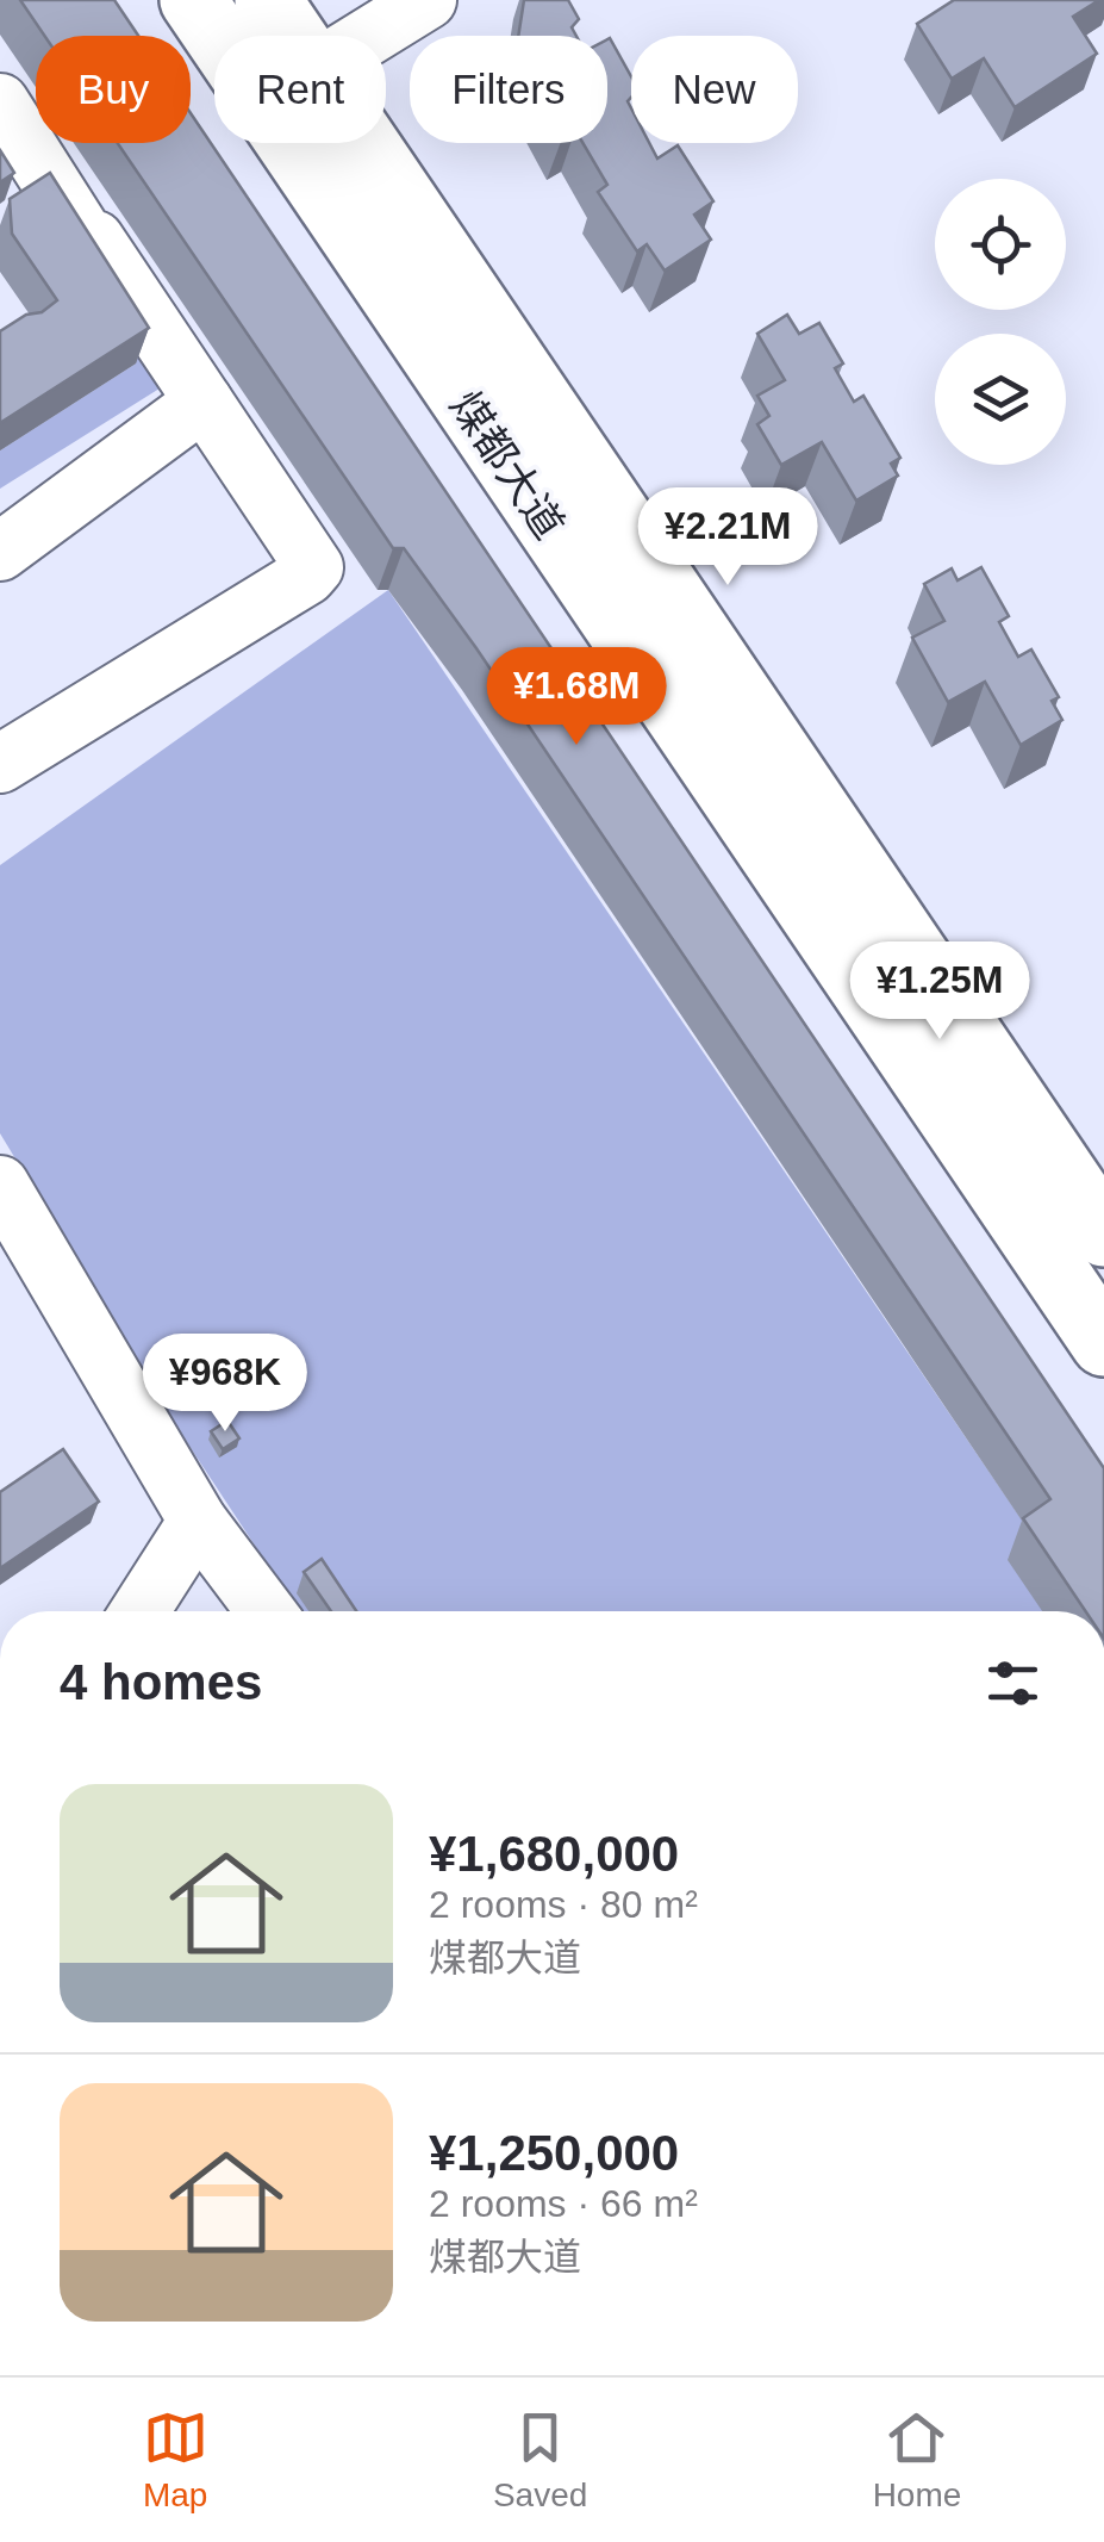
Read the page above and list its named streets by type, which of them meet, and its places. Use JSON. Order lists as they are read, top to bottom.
{
  "streets": {
    "main road": ["煤都大道"]
  },
  "page": {
    "chip": [
      "Buy",
      "Rent",
      "Filters",
      "New"
    ],
    "price": [
      "¥2.21M",
      "¥1.68M",
      "¥1.25M",
      "¥968K"
    ],
    "heading": "4 homes",
    "list": [
      {
        "name": "¥1,680,000",
        "note": "2 rooms · 80 m² · 煤都大道"
      },
      {
        "name": "¥1,250,000",
        "note": "2 rooms · 66 m² · 煤都大道"
      }
    ],
    "tabs": ["Map", "Saved", "Home"]
  }
}
